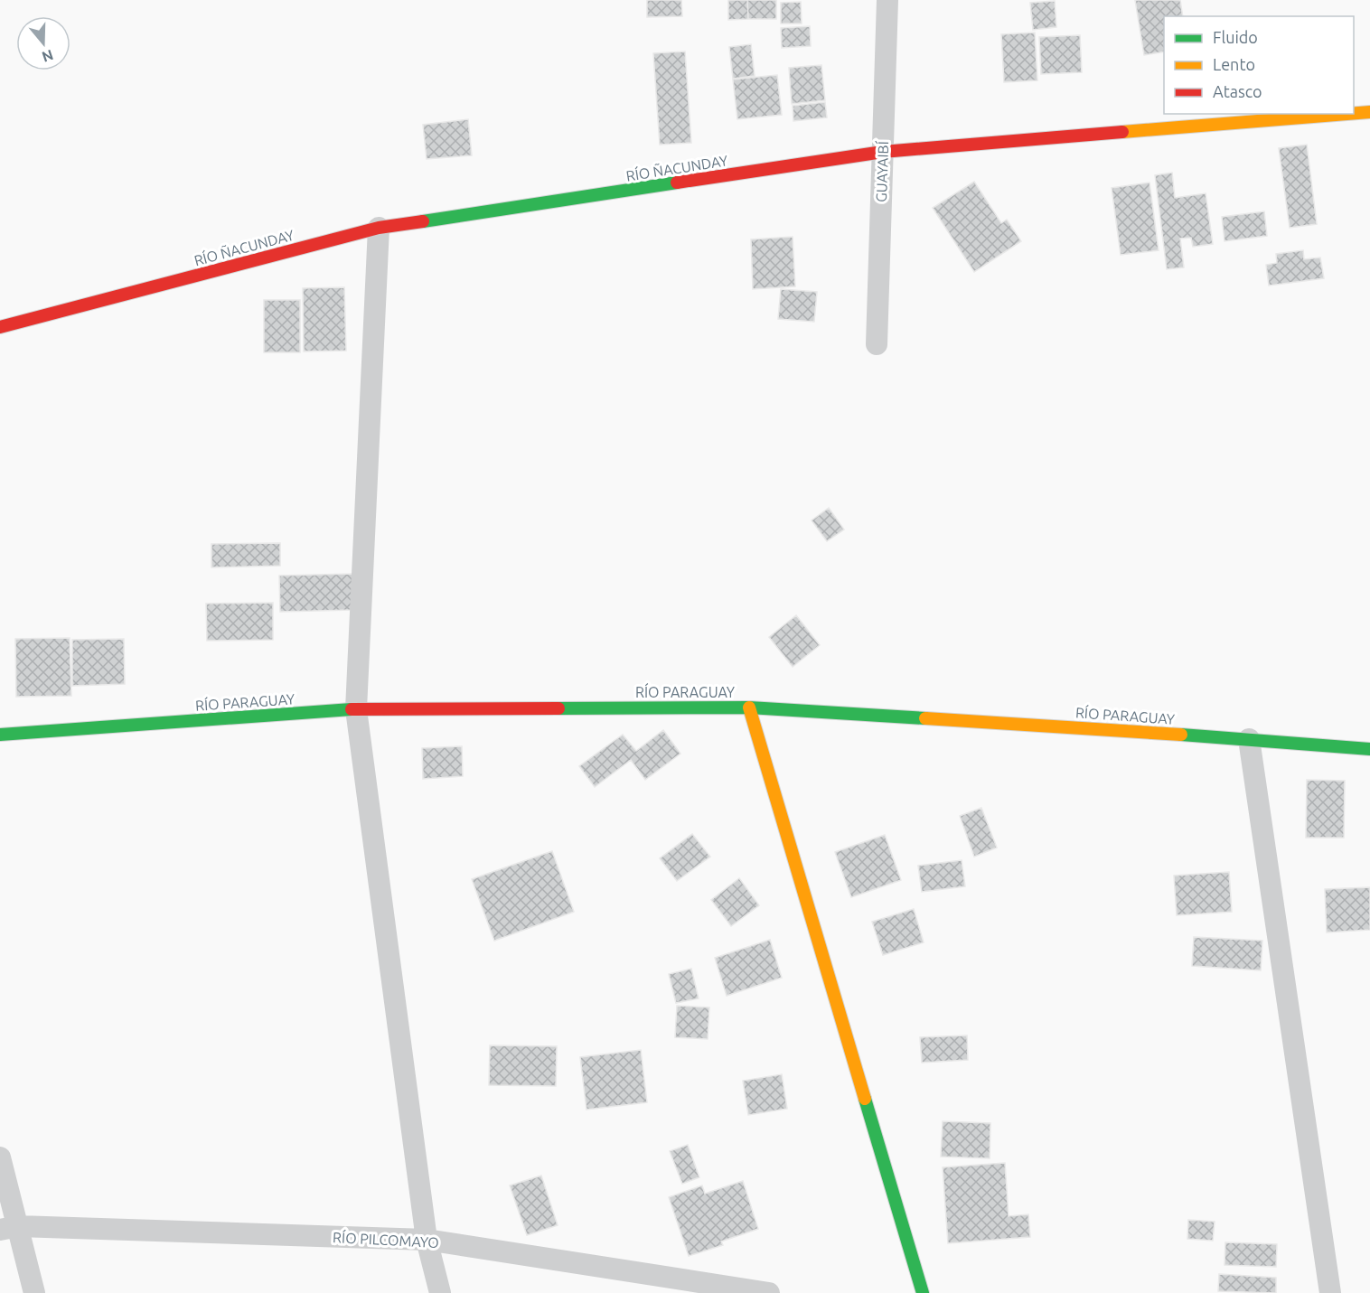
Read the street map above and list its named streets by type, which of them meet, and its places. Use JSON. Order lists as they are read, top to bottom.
{
  "streets": {
    "street": [
      "RÍO ÑACUNDAY",
      "GUAYAIBÍ",
      "RÍO PARAGUAY",
      "RÍO PILCOMAYO"
    ]
  },
  "crossings": [
    ["RÍO ÑACUNDAY", "GUAYAIBÍ"]
  ],
  "legend": ["Fluido", "Lento", "Atasco"],
  "north": "bottom"
}
